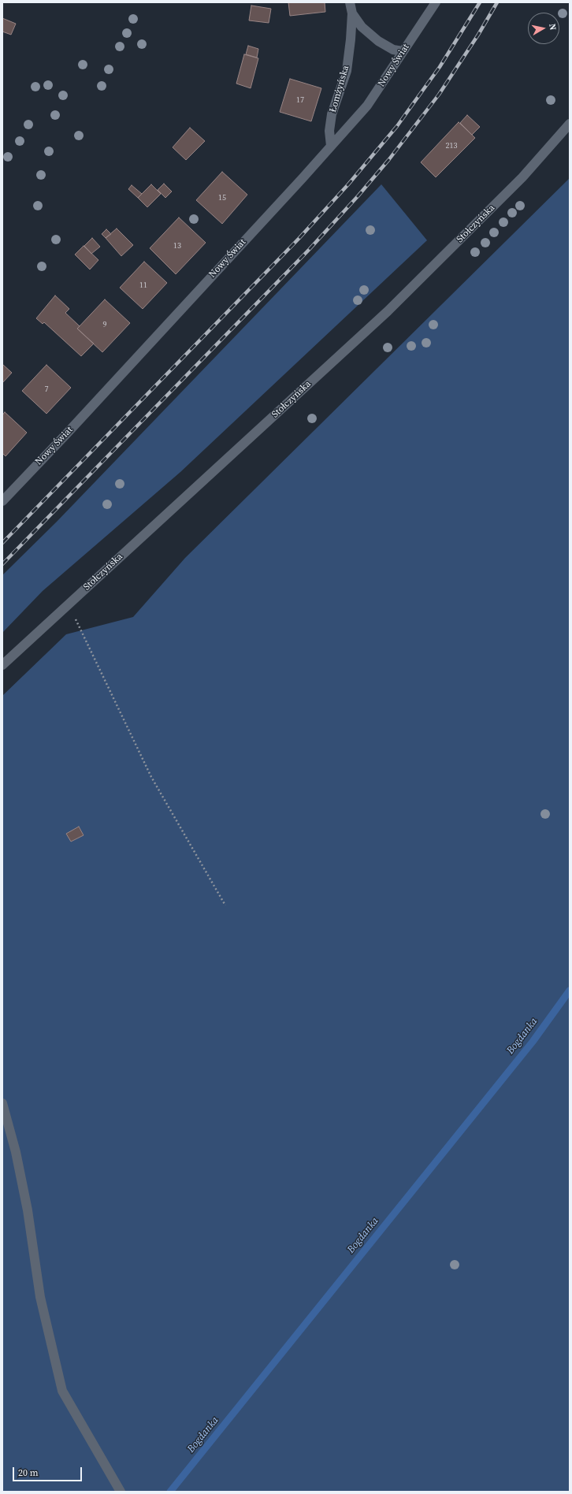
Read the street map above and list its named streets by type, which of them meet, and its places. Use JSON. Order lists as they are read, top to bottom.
{
  "streets": {
    "street": ["Nowy Świat", "Łomżyńska", "Stołczyńska"]
  },
  "crossings": [
    ["Nowy Świat", "Łomżyńska"]
  ],
  "water": ["Bogdanka"],
  "house_numbers": [
    "17",
    "213",
    "15",
    "13",
    "11",
    "9",
    "7"
  ],
  "scale_bar": "20 m",
  "north": "right"
}
